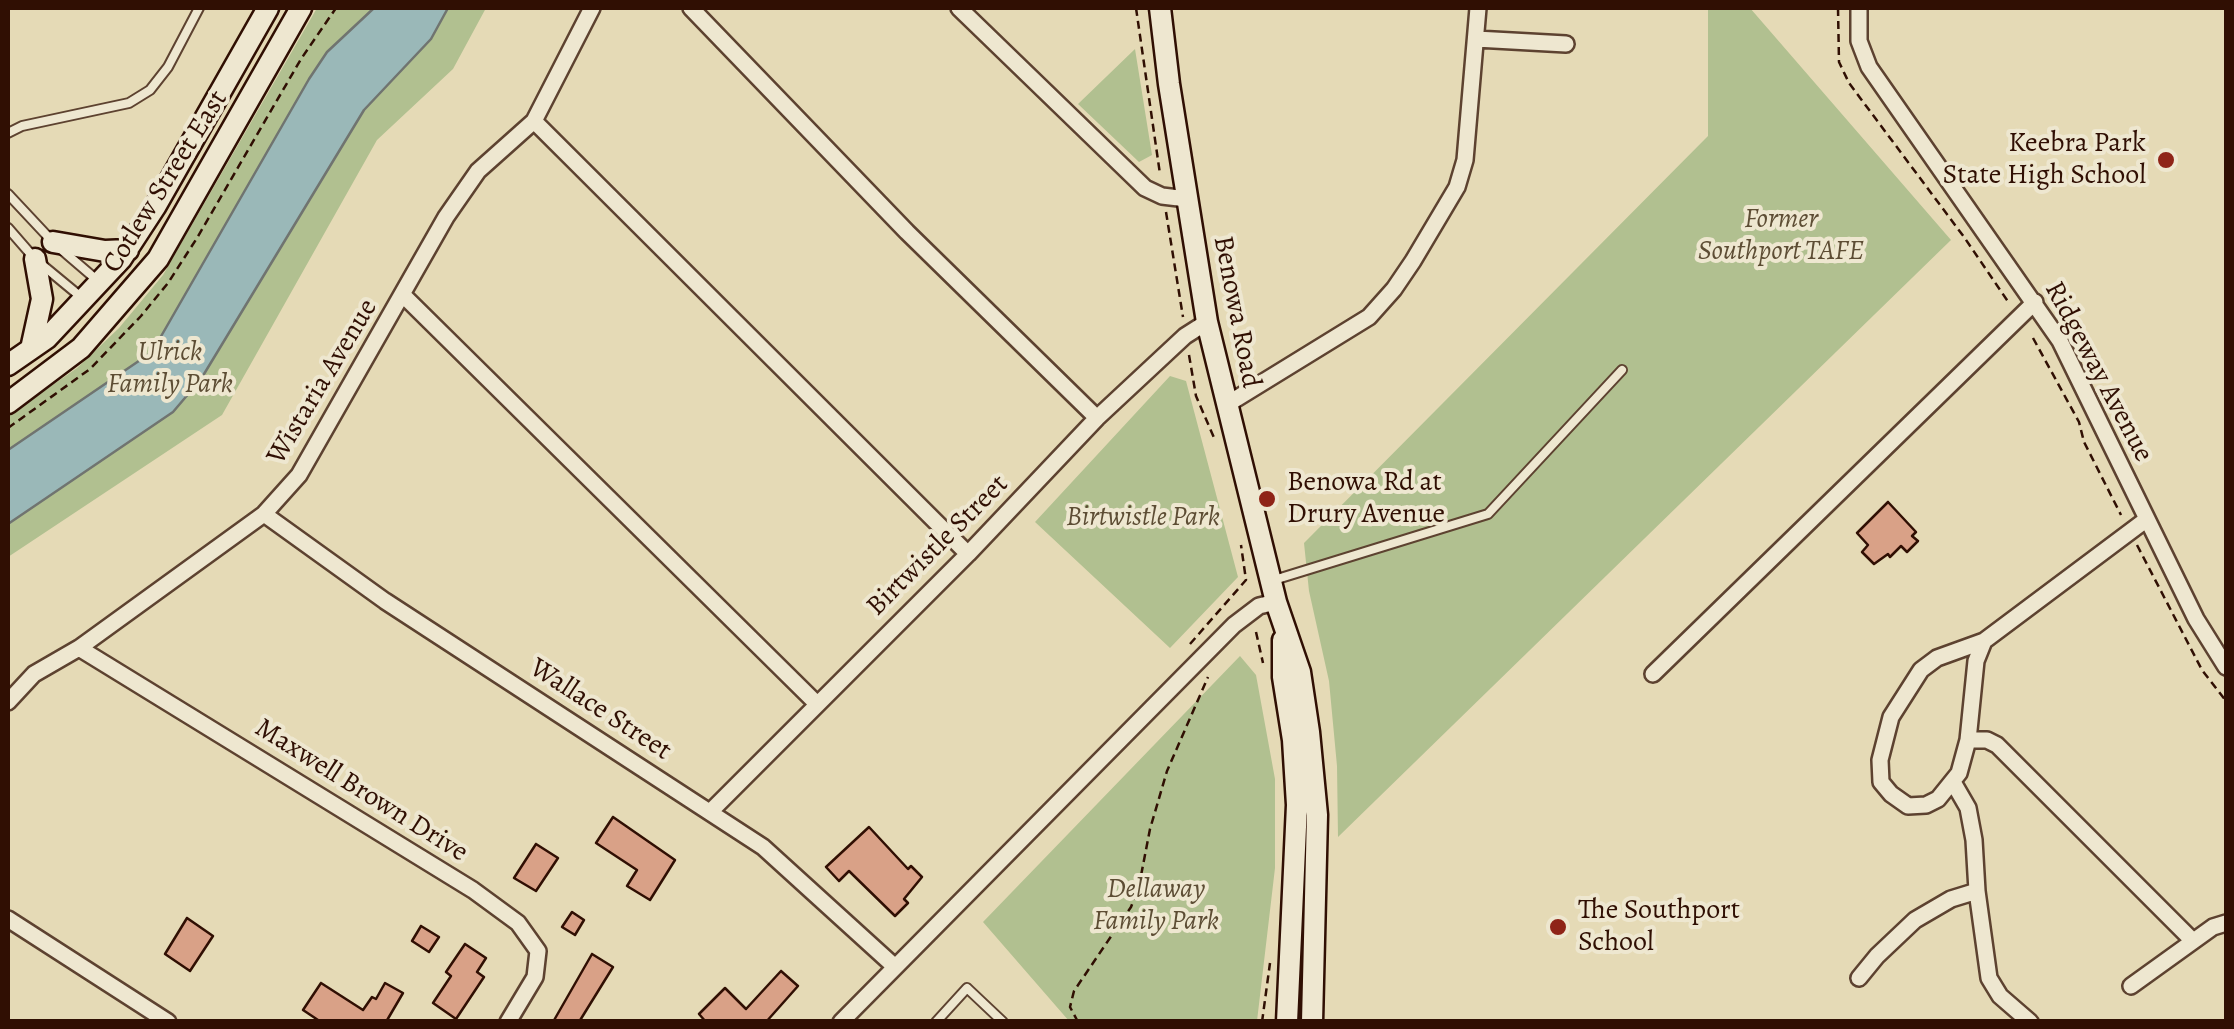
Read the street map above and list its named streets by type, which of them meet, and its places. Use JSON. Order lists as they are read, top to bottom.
{
  "streets": {
    "main road": ["Cotlew Street East", "Benowa Road"],
    "street": [
      "Ridgeway Avenue",
      "Wistaria Avenue",
      "Birtwistle Street",
      "Wallace Street",
      "Maxwell Brown Drive"
    ]
  },
  "crossings": [
    ["Benowa Road", "Birtwistle Street"],
    ["Wistaria Avenue", "Wallace Street"],
    ["Wistaria Avenue", "Maxwell Brown Drive"],
    ["Birtwistle Street", "Wallace Street"]
  ],
  "parks": [
    "Former Southport TAFE",
    "Ulrick Family Park",
    "Birtwistle Park",
    "Dellaway Family Park"
  ],
  "places": ["Keebra Park State High School", "Benowa Rd at Drury Avenue", "The Southport School"]
}
